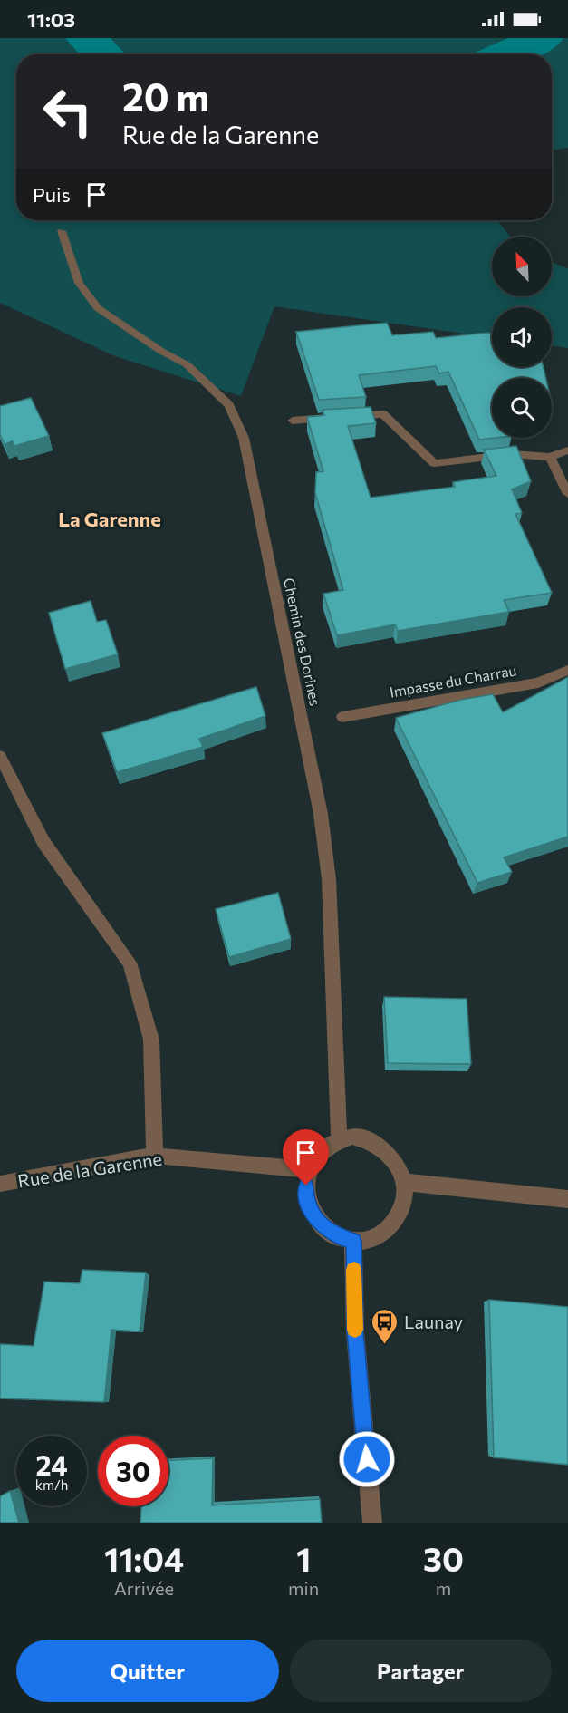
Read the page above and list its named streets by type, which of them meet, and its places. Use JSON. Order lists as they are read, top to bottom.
{
  "streets": {
    "street": ["Chemin des Dorines", "Impasse du Charrau", "Rue de la Garenne"]
  },
  "crossings": [
    ["Chemin des Dorines", "Rue de la Garenne"]
  ],
  "districts": ["La Garenne"],
  "places": {
    "bus stop": ["Launay"]
  },
  "north": "top left",
  "page": {
    "status": "11:03",
    "turn": ["20 m", "Rue de la Garenne"],
    "then": "Puis",
    "speed": "24 km/h",
    "limit": "30",
    "eta": [
      "11:04",
      "Arrivée",
      "1",
      "min",
      "30",
      "m"
    ],
    "buttons": ["Quitter", "Partager"]
  }
}
